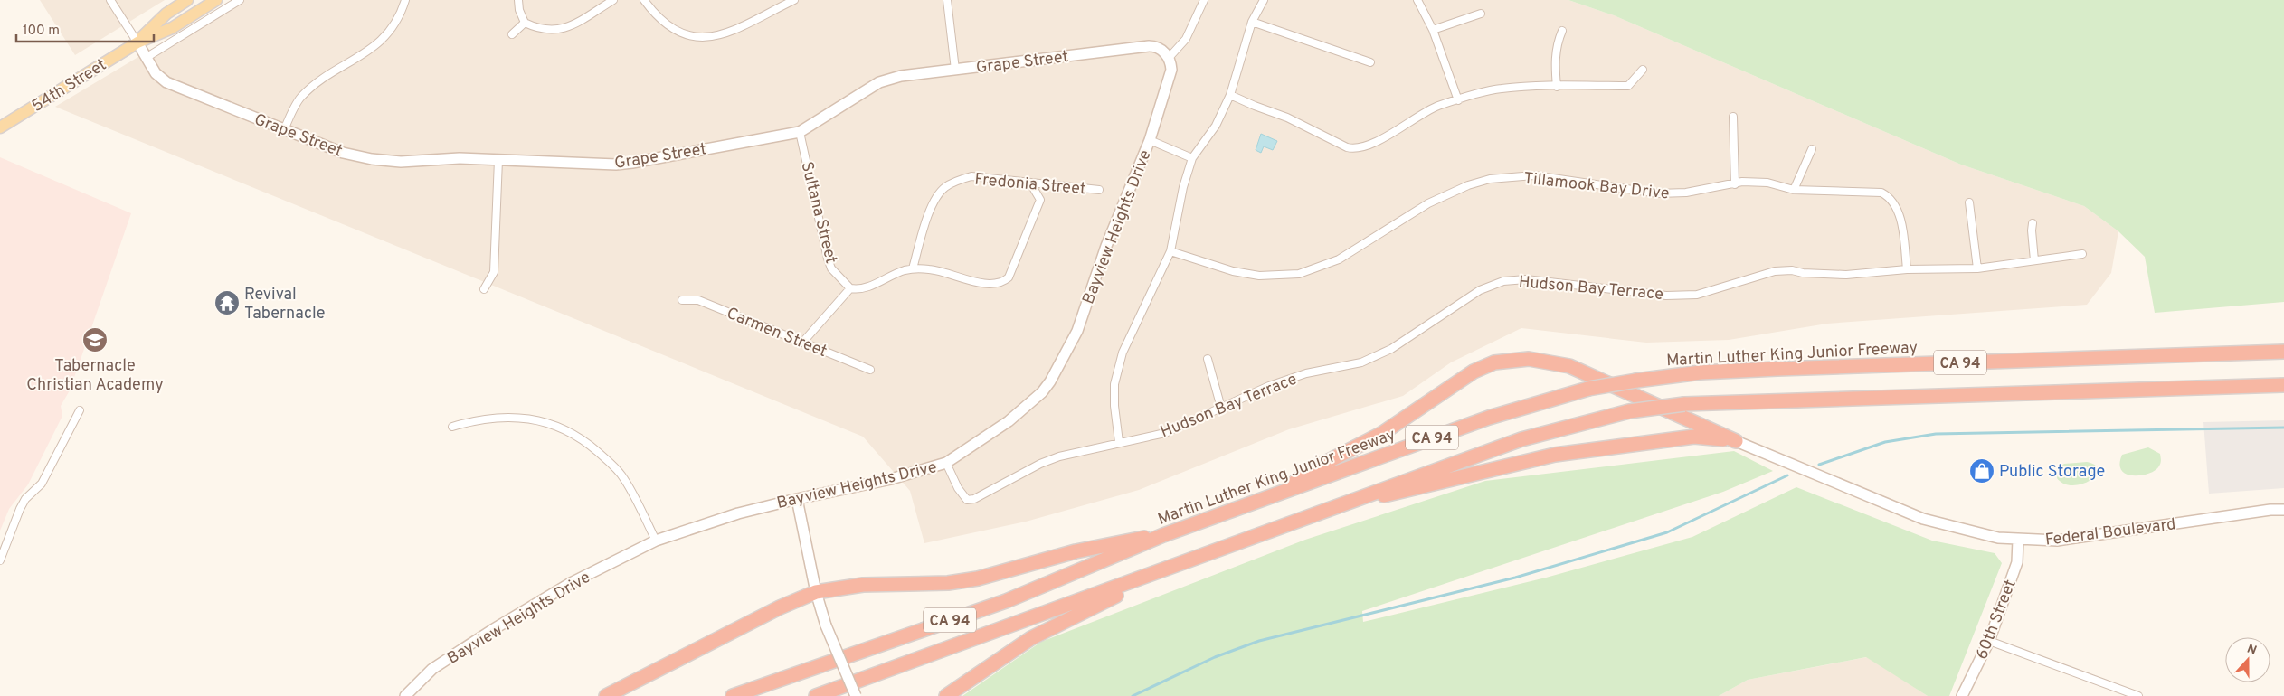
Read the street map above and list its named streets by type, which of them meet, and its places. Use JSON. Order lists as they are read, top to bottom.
{
  "streets": {
    "highway": ["Martin Luther King Junior Freeway", "CA 94"],
    "main road": ["54th Street"],
    "street": [
      "Grape Street",
      "Fredonia Street",
      "Tillamook Bay Drive",
      "Sultana Street",
      "Bayview Heights Drive",
      "Hudson Bay Terrace",
      "Carmen Street",
      "Federal Boulevard",
      "60th Street"
    ]
  },
  "crossings": [
    ["Grape Street", "54th Street"],
    ["Grape Street", "Sultana Street"],
    ["Grape Street", "Bayview Heights Drive"],
    ["Tillamook Bay Drive", "Hudson Bay Terrace"],
    ["Bayview Heights Drive", "Hudson Bay Terrace"],
    ["Federal Boulevard", "60th Street"]
  ],
  "places": {
    "temple": ["Revival Tabernacle"],
    "school or university": ["Tabernacle Christian Academy"],
    "shop": ["Public Storage"]
  },
  "scale_bar": "100 m",
  "north": "top"
}
